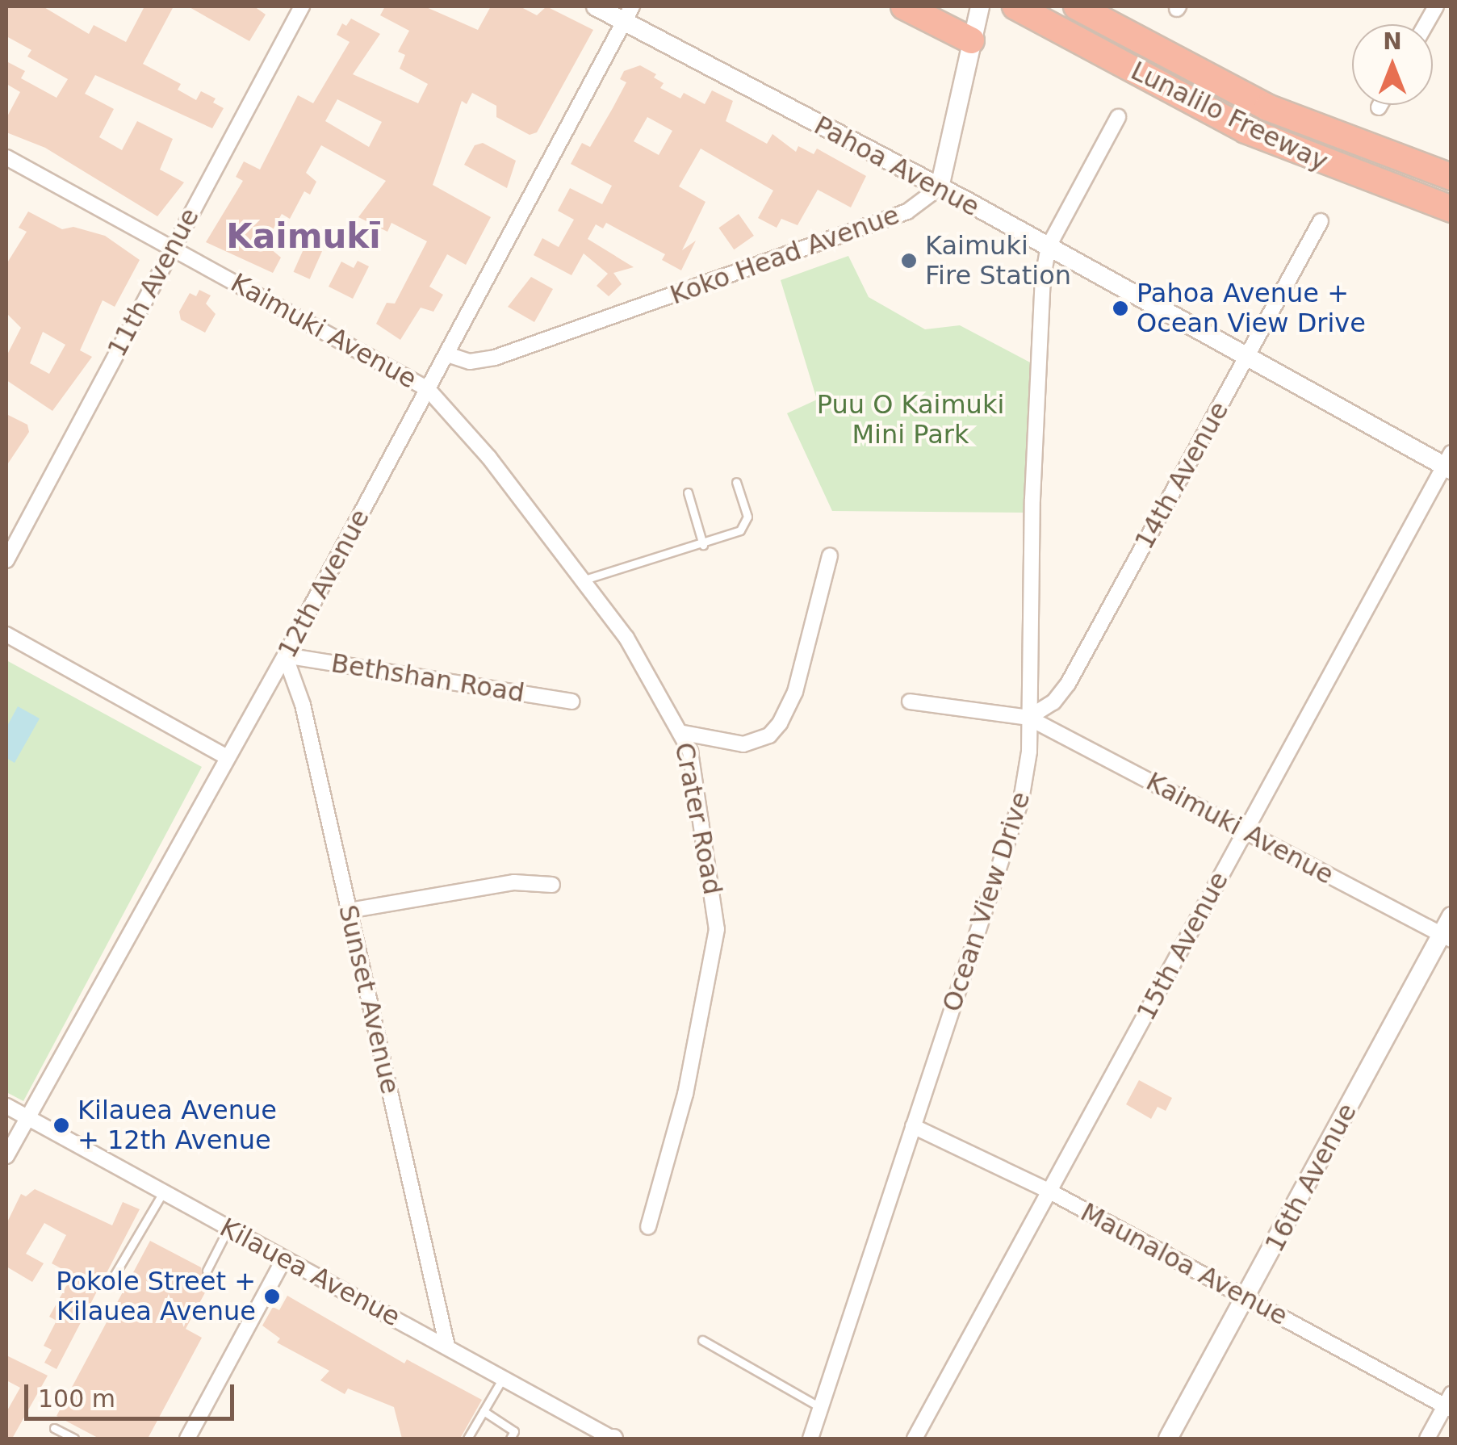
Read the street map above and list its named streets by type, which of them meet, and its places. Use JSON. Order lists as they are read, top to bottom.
{
  "streets": {
    "highway": ["Lunalilo Freeway"],
    "street": [
      "Pahoa Avenue",
      "Koko Head Avenue",
      "11th Avenue",
      "Kaimuki Avenue",
      "14th Avenue",
      "12th Avenue",
      "Bethshan Road",
      "Crater Road",
      "Ocean View Drive",
      "15th Avenue",
      "Sunset Avenue",
      "16th Avenue",
      "Maunaloa Avenue",
      "Kilauea Avenue"
    ]
  },
  "crossings": [
    ["Pahoa Avenue", "Koko Head Avenue"],
    ["Pahoa Avenue", "14th Avenue"],
    ["Pahoa Avenue", "12th Avenue"],
    ["Pahoa Avenue", "Ocean View Drive"],
    ["Pahoa Avenue", "15th Avenue"],
    ["Koko Head Avenue", "12th Avenue"],
    ["11th Avenue", "Kaimuki Avenue"],
    ["Kaimuki Avenue", "14th Avenue"],
    ["Kaimuki Avenue", "12th Avenue"],
    ["Kaimuki Avenue", "Crater Road"],
    ["Kaimuki Avenue", "Ocean View Drive"],
    ["Kaimuki Avenue", "15th Avenue"],
    ["Kaimuki Avenue", "16th Avenue"],
    ["14th Avenue", "Ocean View Drive"],
    ["12th Avenue", "Bethshan Road"],
    ["12th Avenue", "Crater Road"],
    ["12th Avenue", "Sunset Avenue"],
    ["12th Avenue", "Kilauea Avenue"],
    ["Bethshan Road", "Sunset Avenue"],
    ["Ocean View Drive", "Maunaloa Avenue"],
    ["15th Avenue", "Maunaloa Avenue"],
    ["Sunset Avenue", "Kilauea Avenue"],
    ["16th Avenue", "Maunaloa Avenue"]
  ],
  "districts": ["Kaimukī"],
  "parks": ["Puu O Kaimuki Mini Park"],
  "places": [
    "Kaimuki Fire Station",
    "Pahoa Avenue + Ocean View Drive",
    "Kilauea Avenue + 12th Avenue",
    "Pokole Street + Kilauea Avenue"
  ],
  "scale_bar": "100 m",
  "north": "top"
}
